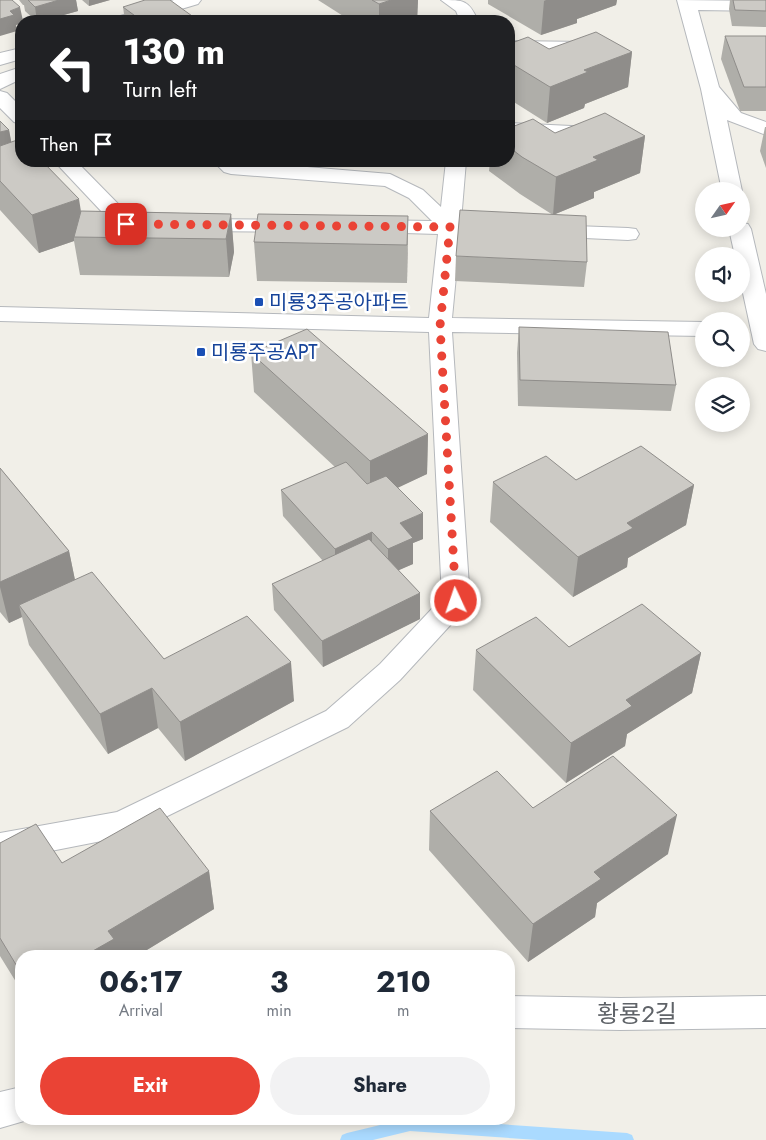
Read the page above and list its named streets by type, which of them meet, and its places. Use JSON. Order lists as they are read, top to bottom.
{
  "streets": {
    "street": ["황룡2길"]
  },
  "places": {
    "transit": ["미룡3주공아파트", "미룡주공APT"]
  },
  "north": "top right",
  "page": {
    "turn": ["130 m", "Turn left"],
    "then": "Then",
    "eta": [
      "06:17",
      "Arrival",
      "3",
      "min",
      "210",
      "m"
    ],
    "buttons": ["Exit", "Share"]
  }
}
